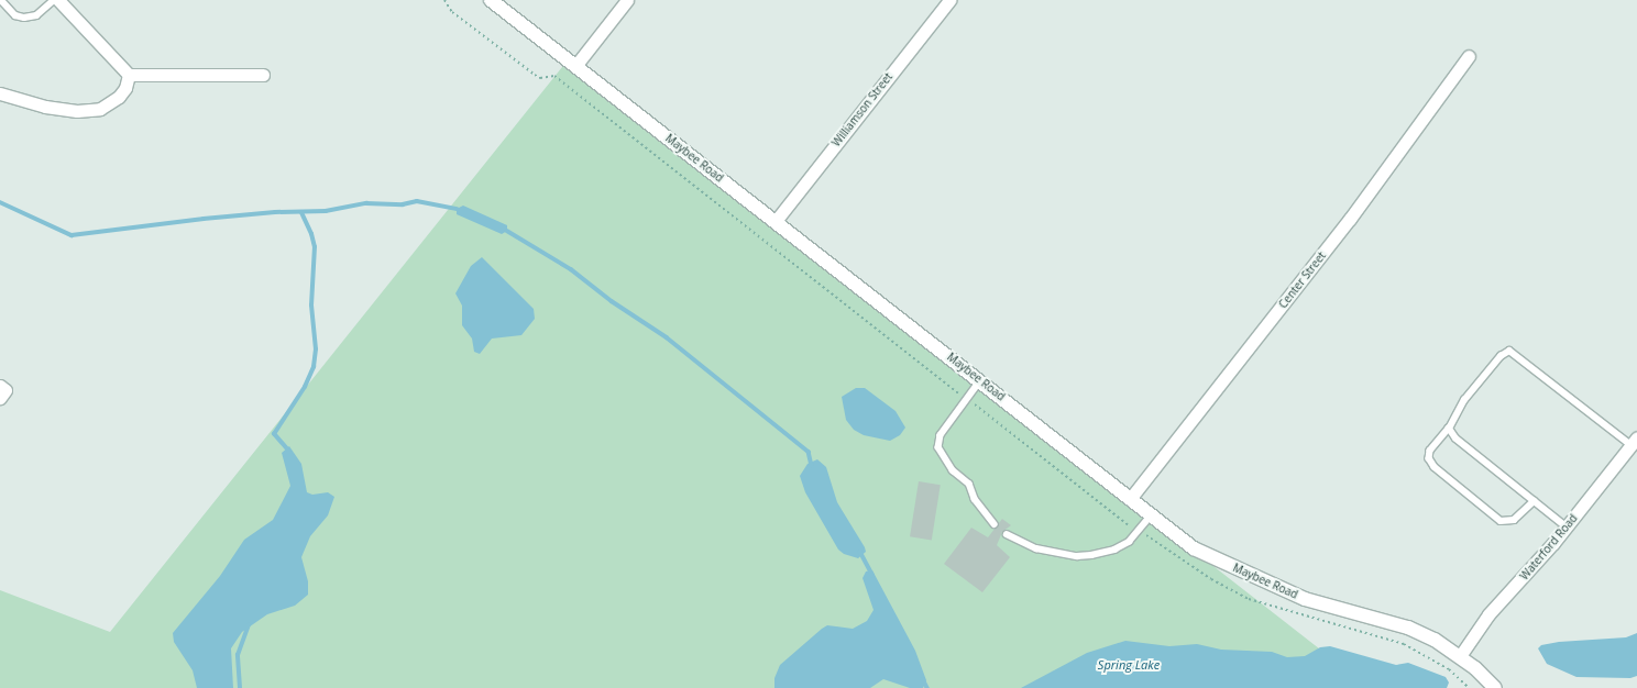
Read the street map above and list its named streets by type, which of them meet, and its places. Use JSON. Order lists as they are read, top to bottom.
{
  "streets": {
    "main road": ["Maybee Road"],
    "street": ["Williamson Street", "Center Street", "Waterford Road"]
  },
  "crossings": [
    ["Williamson Street", "Maybee Road"],
    ["Maybee Road", "Center Street"],
    ["Maybee Road", "Waterford Road"]
  ],
  "water": ["Spring Lake"]
}
